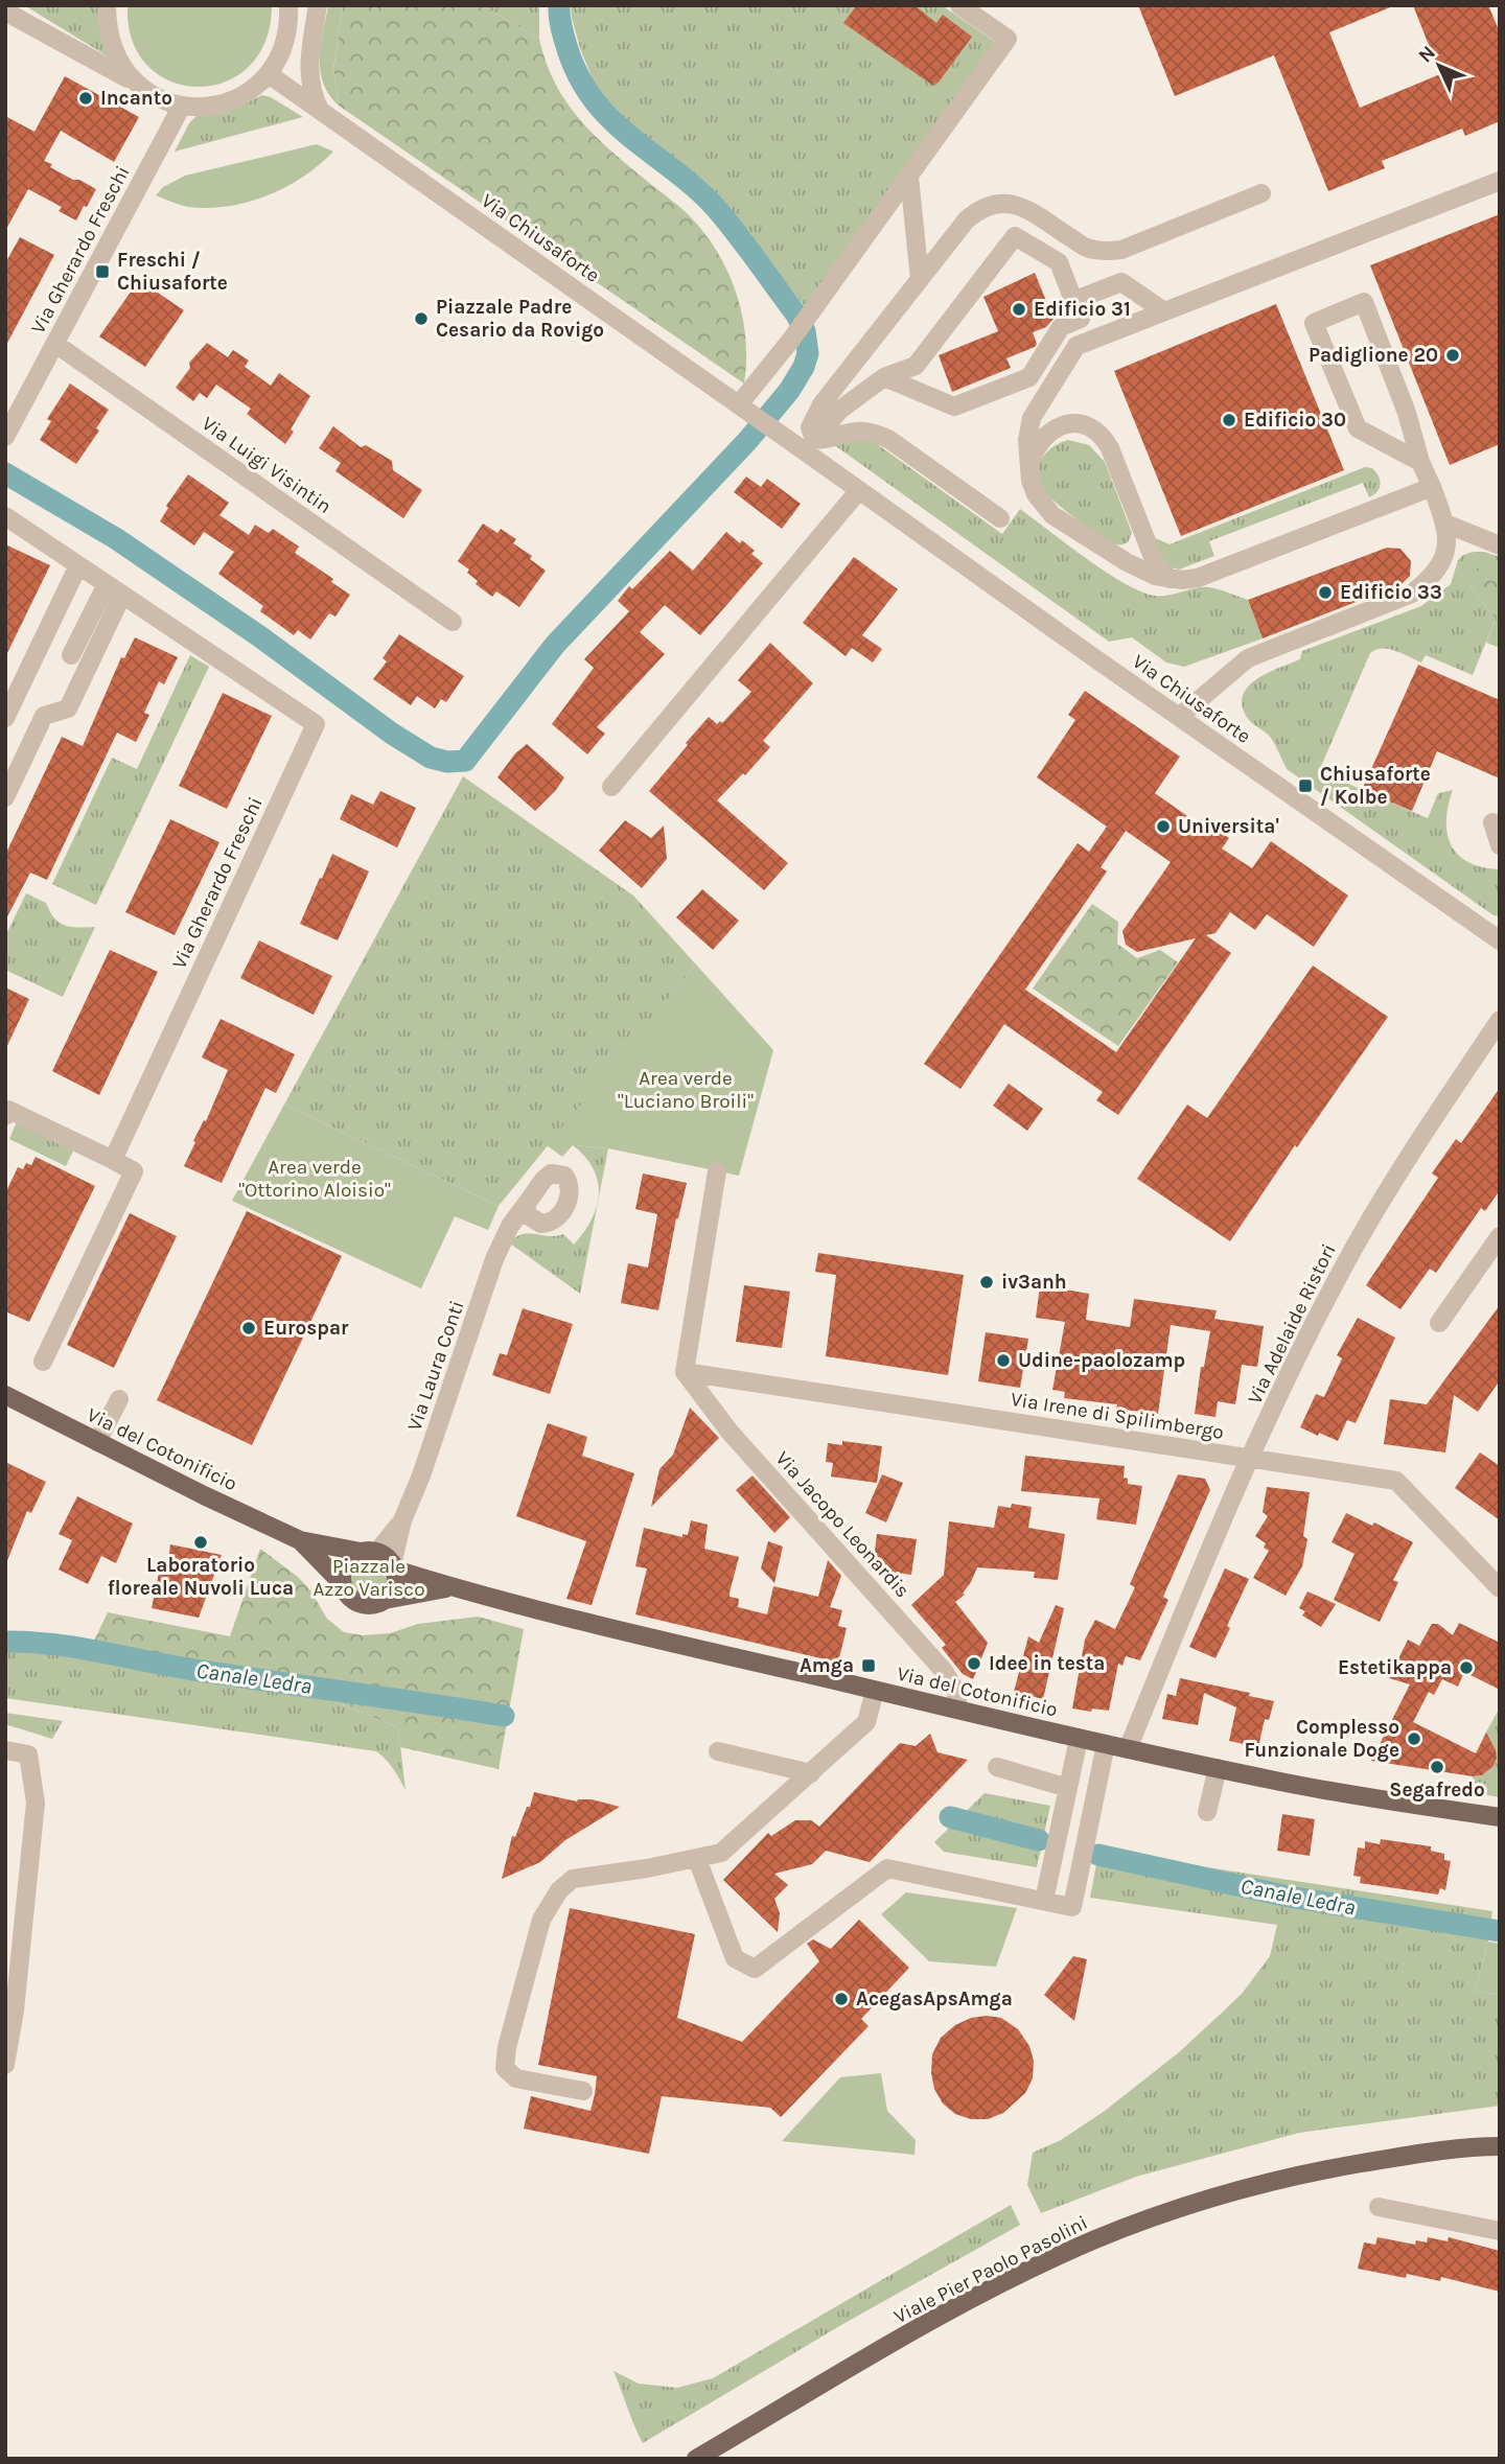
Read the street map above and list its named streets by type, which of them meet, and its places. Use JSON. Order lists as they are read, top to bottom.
{
  "streets": {
    "main road": ["Via del Cotonificio", "Viale Pier Paolo Pasolini"],
    "street": [
      "Via Chiusaforte",
      "Via Gherardo Freschi",
      "Via Luigi Visintin",
      "Via Adelaide Ristori",
      "Via Laura Conti",
      "Via Irene di Spilimbergo",
      "Via Jacopo Leonardis"
    ]
  },
  "crossings": [
    ["Via Gherardo Freschi", "Via Luigi Visintin"],
    ["Via Adelaide Ristori", "Via Irene di Spilimbergo"],
    ["Via Adelaide Ristori", "Via del Cotonificio"],
    ["Via Laura Conti", "Via del Cotonificio"],
    ["Via Irene di Spilimbergo", "Via Jacopo Leonardis"],
    ["Via del Cotonificio", "Via Jacopo Leonardis"]
  ],
  "water": ["Canale Ledra"],
  "parks": ["Area verde \"Luciano Broili\"", "Area verde \"Ottorino Aloisio\"", "Piazzale Azzo Varisco"],
  "places": {
    "other": [
      "Incanto",
      "Edificio 31",
      "Piazzale Padre Cesario da Rovigo",
      "Padiglione 20",
      "Edificio 30",
      "Edificio 33",
      "Universita'",
      "iv3anh",
      "Eurospar",
      "Udine-paolozamp",
      "Laboratorio floreale Nuvoli Luca",
      "Idee in testa",
      "Estetikappa",
      "Complesso Funzionale Doge",
      "Segafredo",
      "AcegasApsAmga"
    ],
    "transit": ["Freschi / Chiusaforte", "Chiusaforte / Kolbe", "Amga"]
  },
  "north": "top left"
}
